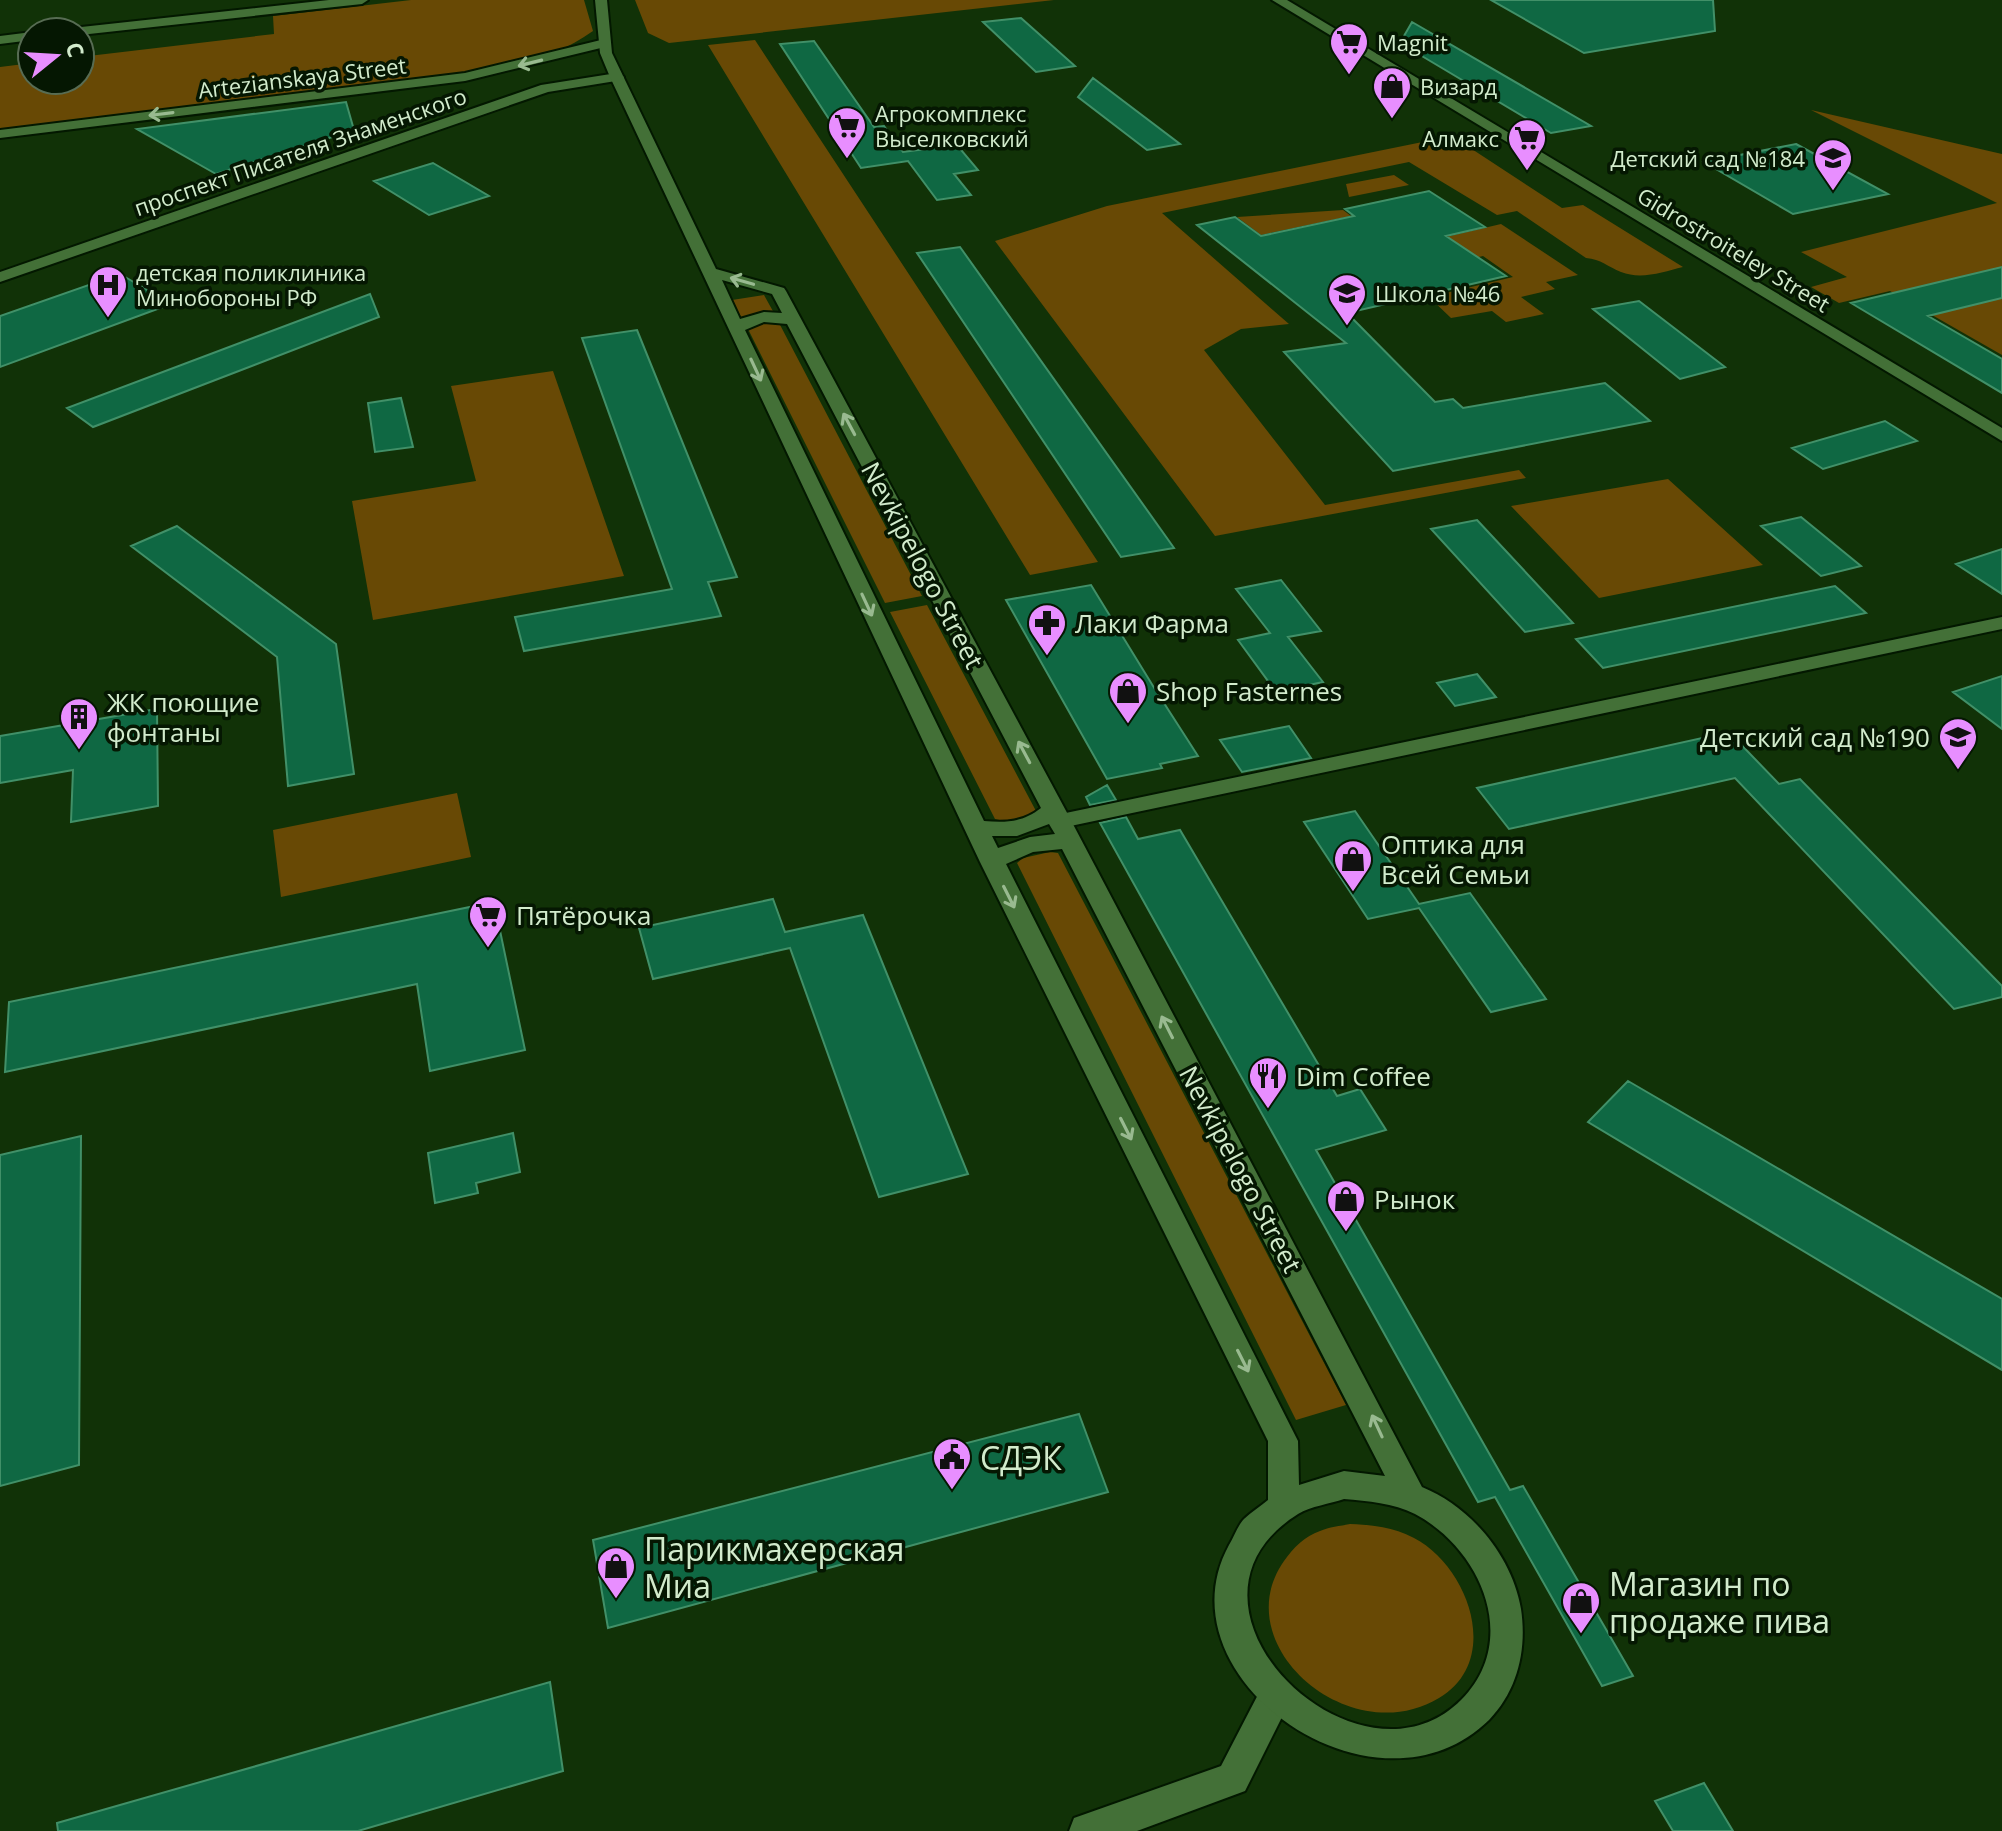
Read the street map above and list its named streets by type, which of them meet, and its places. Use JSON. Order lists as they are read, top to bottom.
{
  "streets": {
    "street": [
      "Artezianskaya Street",
      "проспект Писателя Знаменского",
      "Gidrostroiteley Street",
      "Nevkipelogo Street"
    ]
  },
  "places": {
    "supermarket": [
      "Magnit",
      "Агрокомплекс Выселковский",
      "Алмакс",
      "Пятёрочка"
    ],
    "shop": [
      "Визард",
      "Shop Fasternes",
      "Оптика для Всей Семьи",
      "Рынок",
      "Парикмахерская Миа",
      "Магазин по продаже пива"
    ],
    "school or university": ["Детский сад №184", "Школа №46", "Детский сад №190"],
    "hospital": ["детская поликлиника Минобороны РФ"],
    "pharmacy": ["Лаки Фарма"],
    "building": ["ЖК поющие фонтаны"],
    "restaurant": ["Dim Coffee"],
    "public building": ["СДЭК"]
  },
  "north": "right"
}
